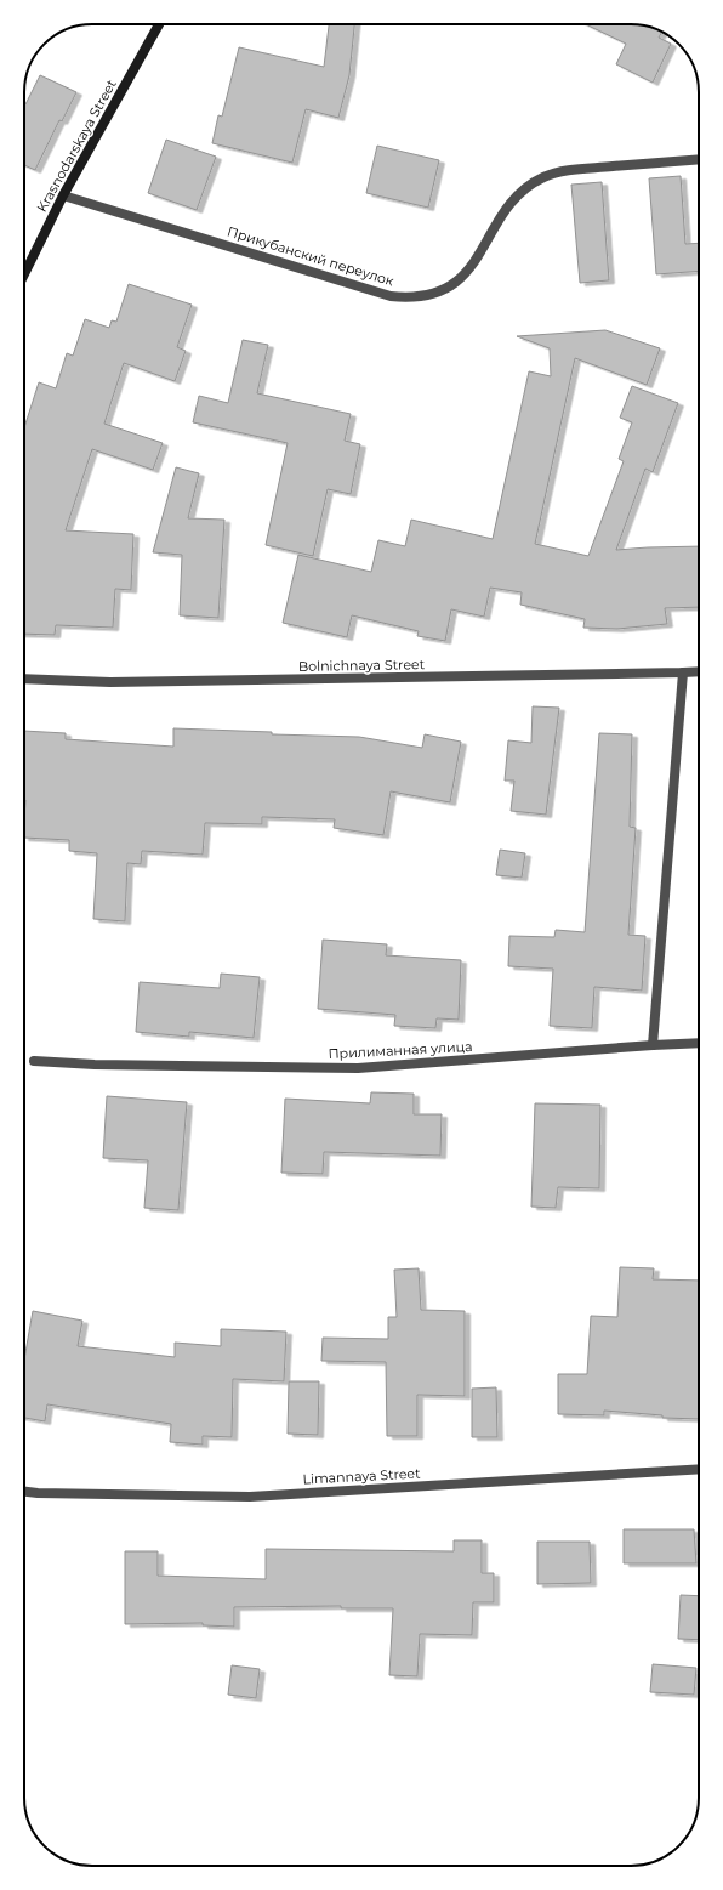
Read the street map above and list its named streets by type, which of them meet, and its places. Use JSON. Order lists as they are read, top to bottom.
{
  "streets": {
    "street": [
      "Krasnodarskaya Street",
      "Прикубанский переулок",
      "Bolnichnaya Street",
      "Прилиманная улица",
      "Limannaya Street"
    ]
  },
  "crossings": [
    ["Krasnodarskaya Street", "Прикубанский переулок"]
  ]
}
